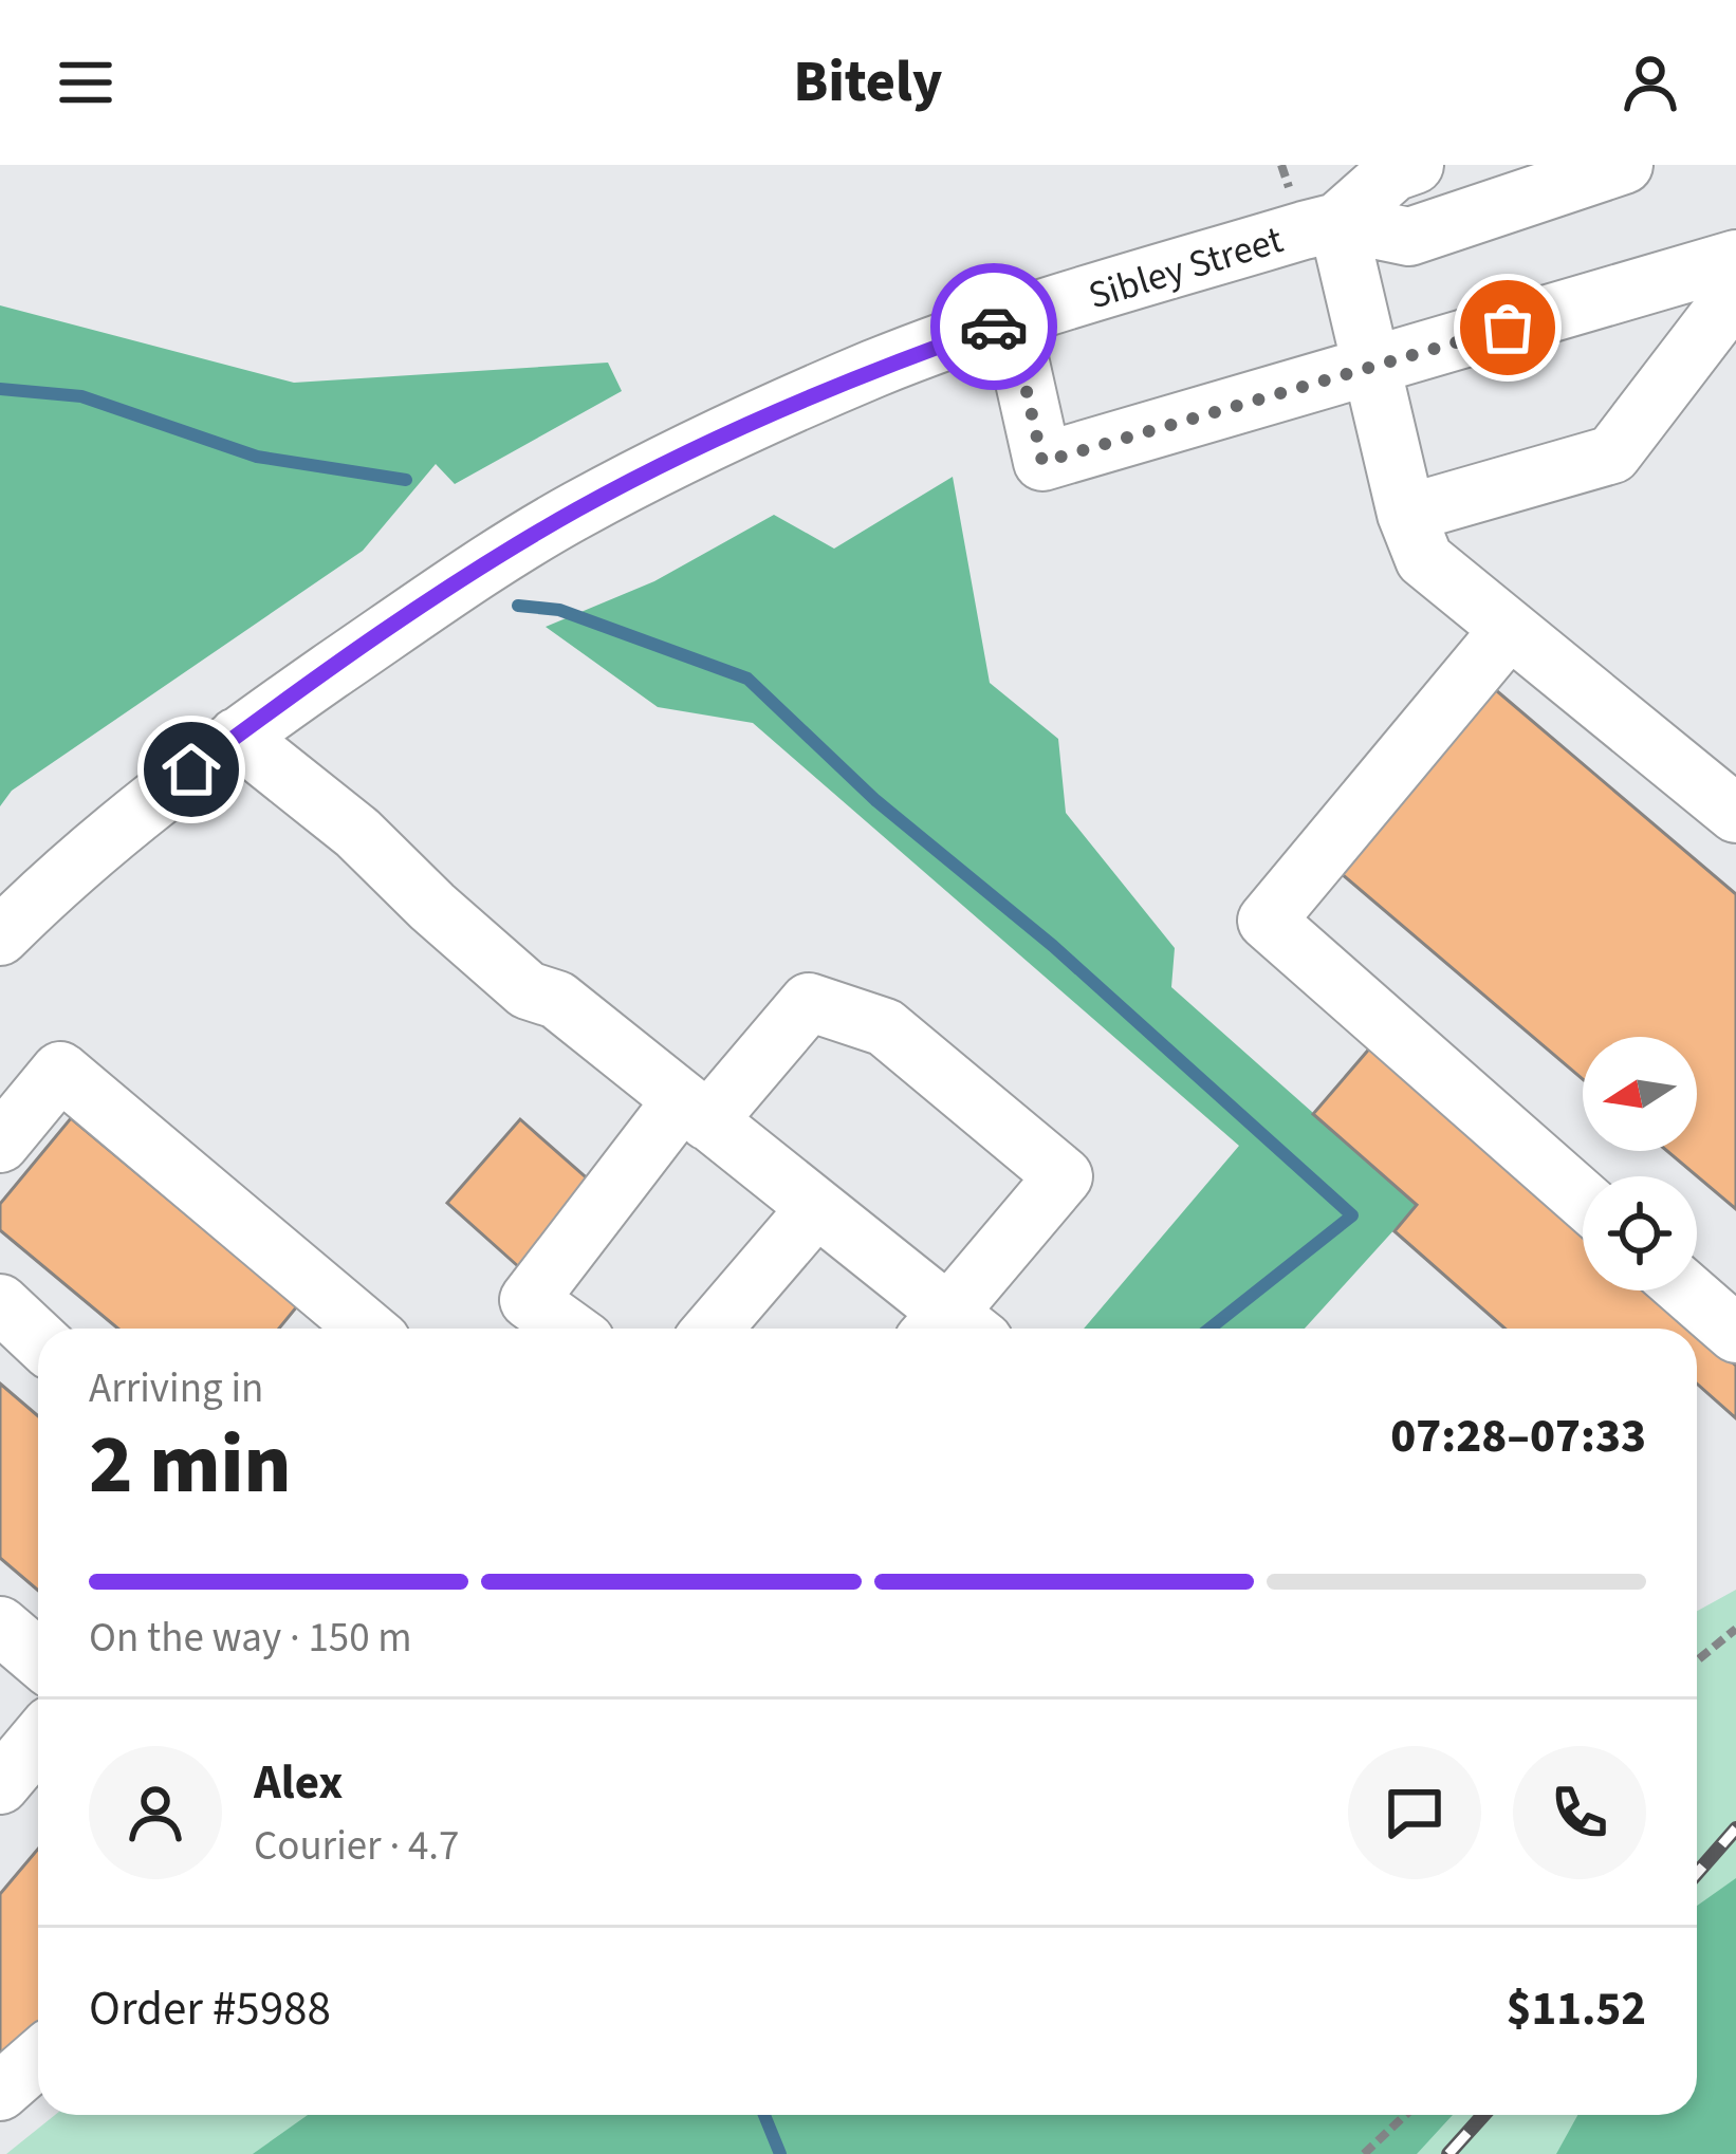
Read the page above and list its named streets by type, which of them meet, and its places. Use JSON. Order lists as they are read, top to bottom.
{
  "streets": {
    "street": ["Sibley Street"]
  },
  "north": "left",
  "page": {
    "header": "Bitely",
    "heading": ["2 min", "Arriving in", "07:28–07:33"],
    "panel": [
      "Alex",
      "Courier · 4.7",
      "Order #5988",
      "$11.52"
    ],
    "bar": "On the way · 150 m"
  }
}
